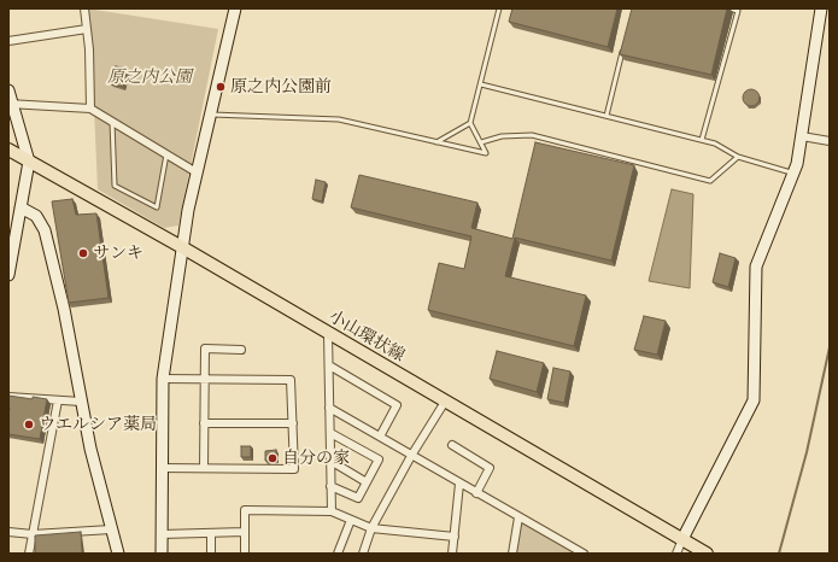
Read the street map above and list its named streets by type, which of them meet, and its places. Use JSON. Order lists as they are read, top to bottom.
{
  "streets": {
    "main road": ["小山環状線"]
  },
  "parks": ["原之内公園"],
  "places": [
    "原之内公園前",
    "サンキ",
    "ウエルシア薬局",
    "自分の家"
  ]
}
